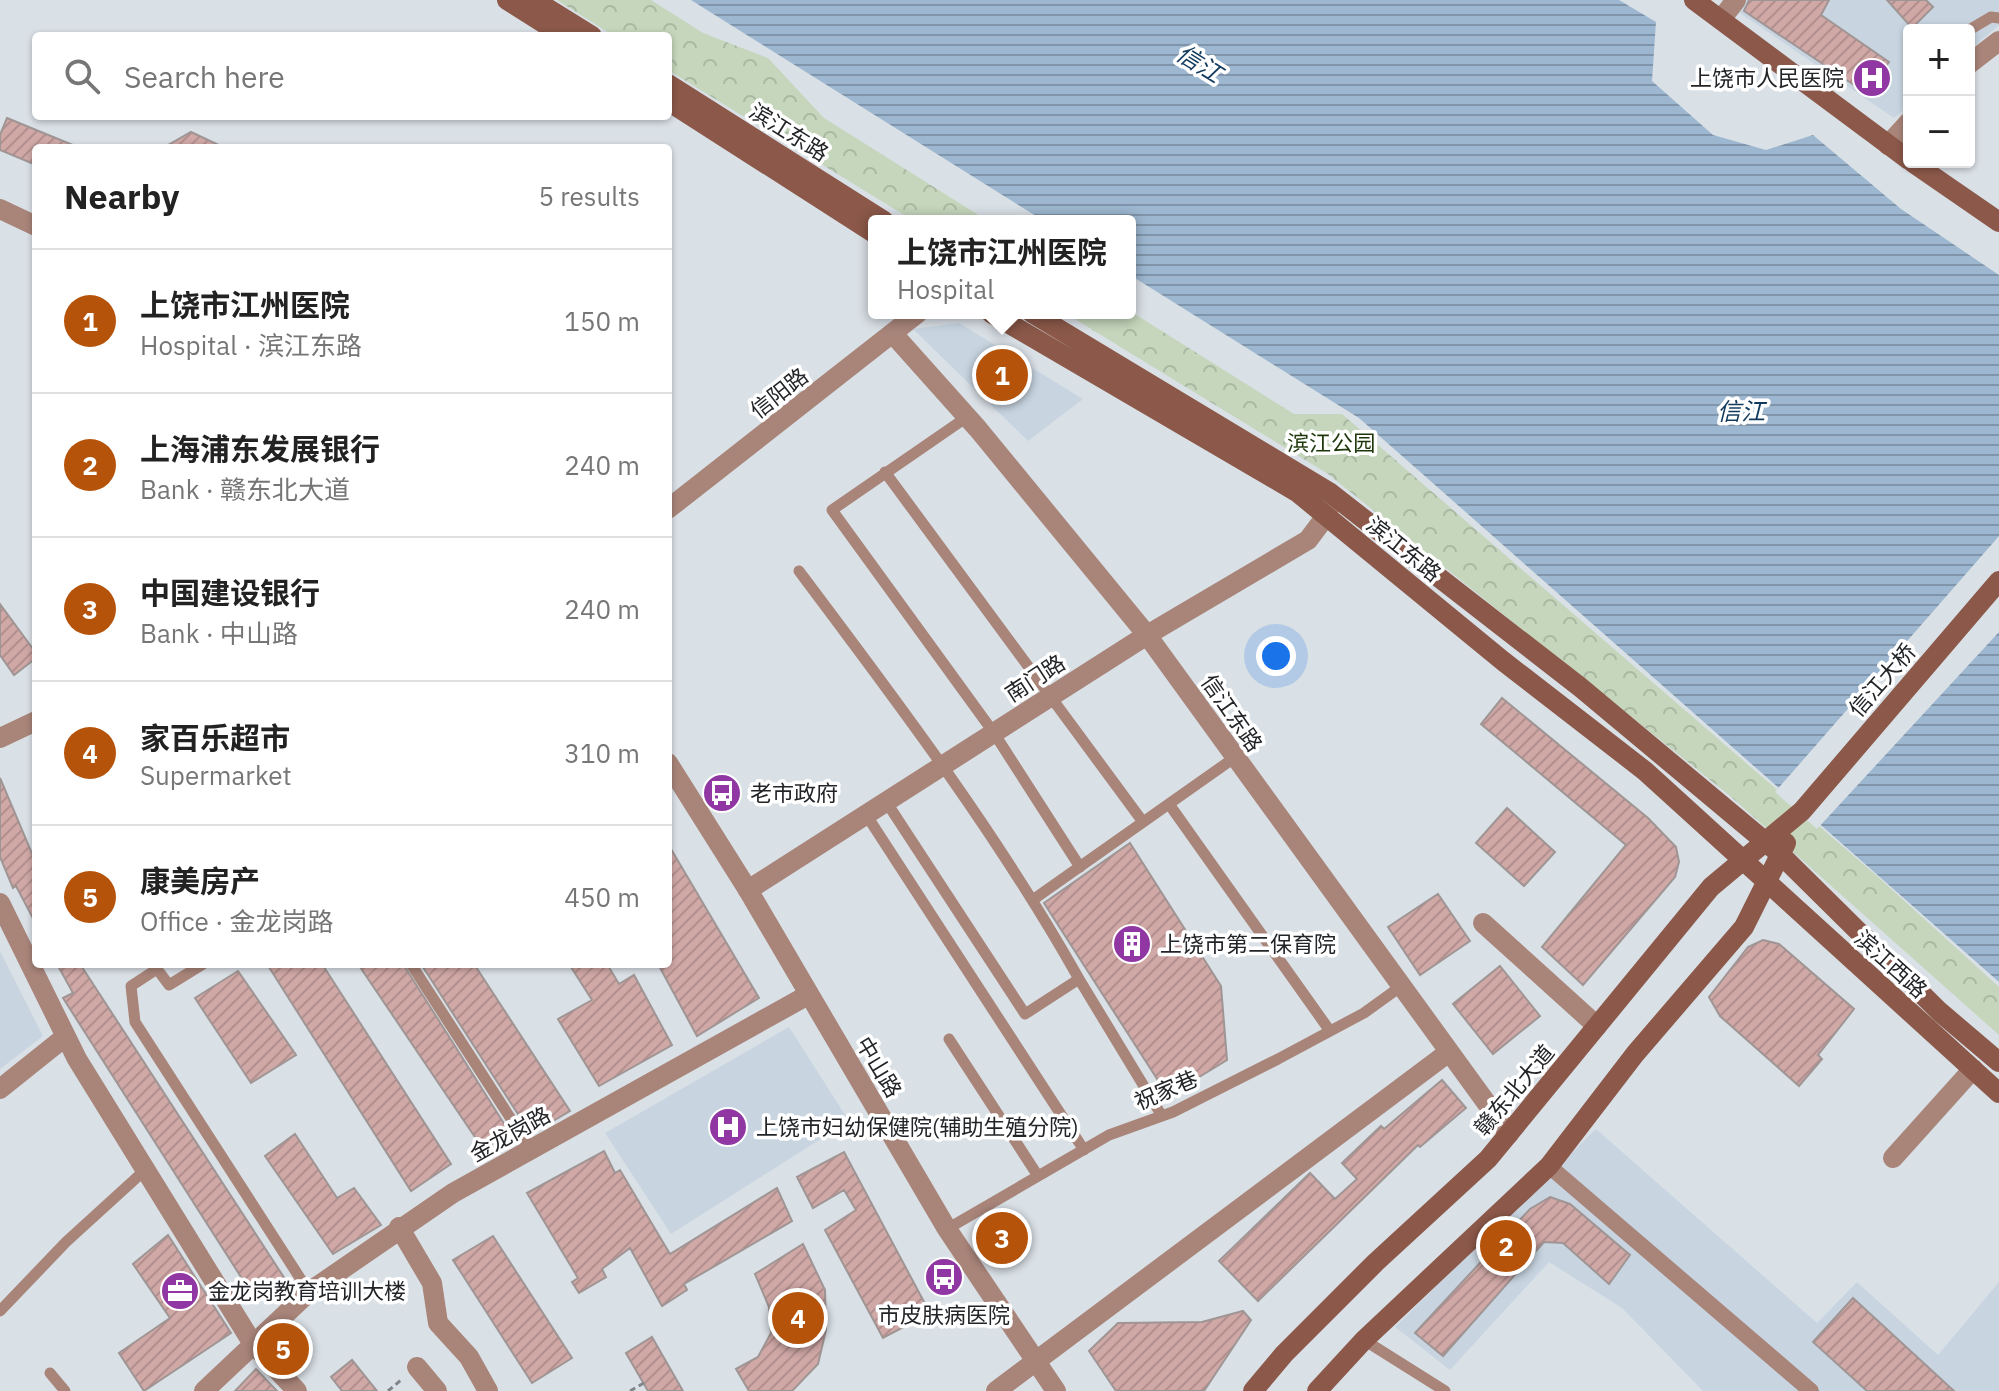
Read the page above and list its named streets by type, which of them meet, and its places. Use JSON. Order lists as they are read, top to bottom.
{
  "streets": {
    "main road": [
      "滨江东路",
      "信江大桥",
      "滨江西路",
      "赣东北大道"
    ],
    "street": [
      "信阳路",
      "南门路",
      "信江东路",
      "中山路",
      "金龙岗路"
    ],
    "lane": ["祝家巷"]
  },
  "crossings": [
    ["滨江东路", "南门路"],
    ["滨江东路", "滨江西路"],
    ["滨江东路", "赣东北大道"],
    ["信阳路", "信江东路"],
    ["南门路", "信江东路"],
    ["南门路", "中山路"],
    ["信江大桥", "赣东北大道"],
    ["信江东路", "祝家巷"],
    ["信江东路", "赣东北大道"],
    ["滨江西路", "赣东北大道"],
    ["中山路", "祝家巷"],
    ["中山路", "金龙岗路"]
  ],
  "water": ["信江"],
  "parks": ["滨江公园"],
  "places": {
    "hospital": ["上饶市人民医院", "上饶市妇幼保健院(辅助生殖分院)"],
    "bus stop": ["老市政府", "市皮肤病医院"],
    "building": ["上饶市第二保育院"],
    "office": ["金龙岗教育培训大楼"]
  },
  "page": {
    "map_buttons": ["+", "−"],
    "search": "Search here",
    "heading": ["Nearby", "5 results"],
    "popup": ["上饶市江州医院", "Hospital"],
    "list": [
      {
        "mark": "1",
        "name": "上饶市江州医院",
        "note": "Hospital · 滨江东路",
        "value": "150 m"
      },
      {
        "mark": "2",
        "name": "上海浦东发展银行",
        "note": "Bank · 赣东北大道",
        "value": "240 m"
      },
      {
        "mark": "3",
        "name": "中国建设银行",
        "note": "Bank · 中山路",
        "value": "240 m"
      },
      {
        "mark": "4",
        "name": "家百乐超市",
        "note": "Supermarket",
        "value": "310 m"
      },
      {
        "mark": "5",
        "name": "康美房产",
        "note": "Office · 金龙岗路",
        "value": "450 m"
      }
    ],
    "pins": [
      "1",
      "3",
      "2",
      "4",
      "5"
    ]
  }
}
